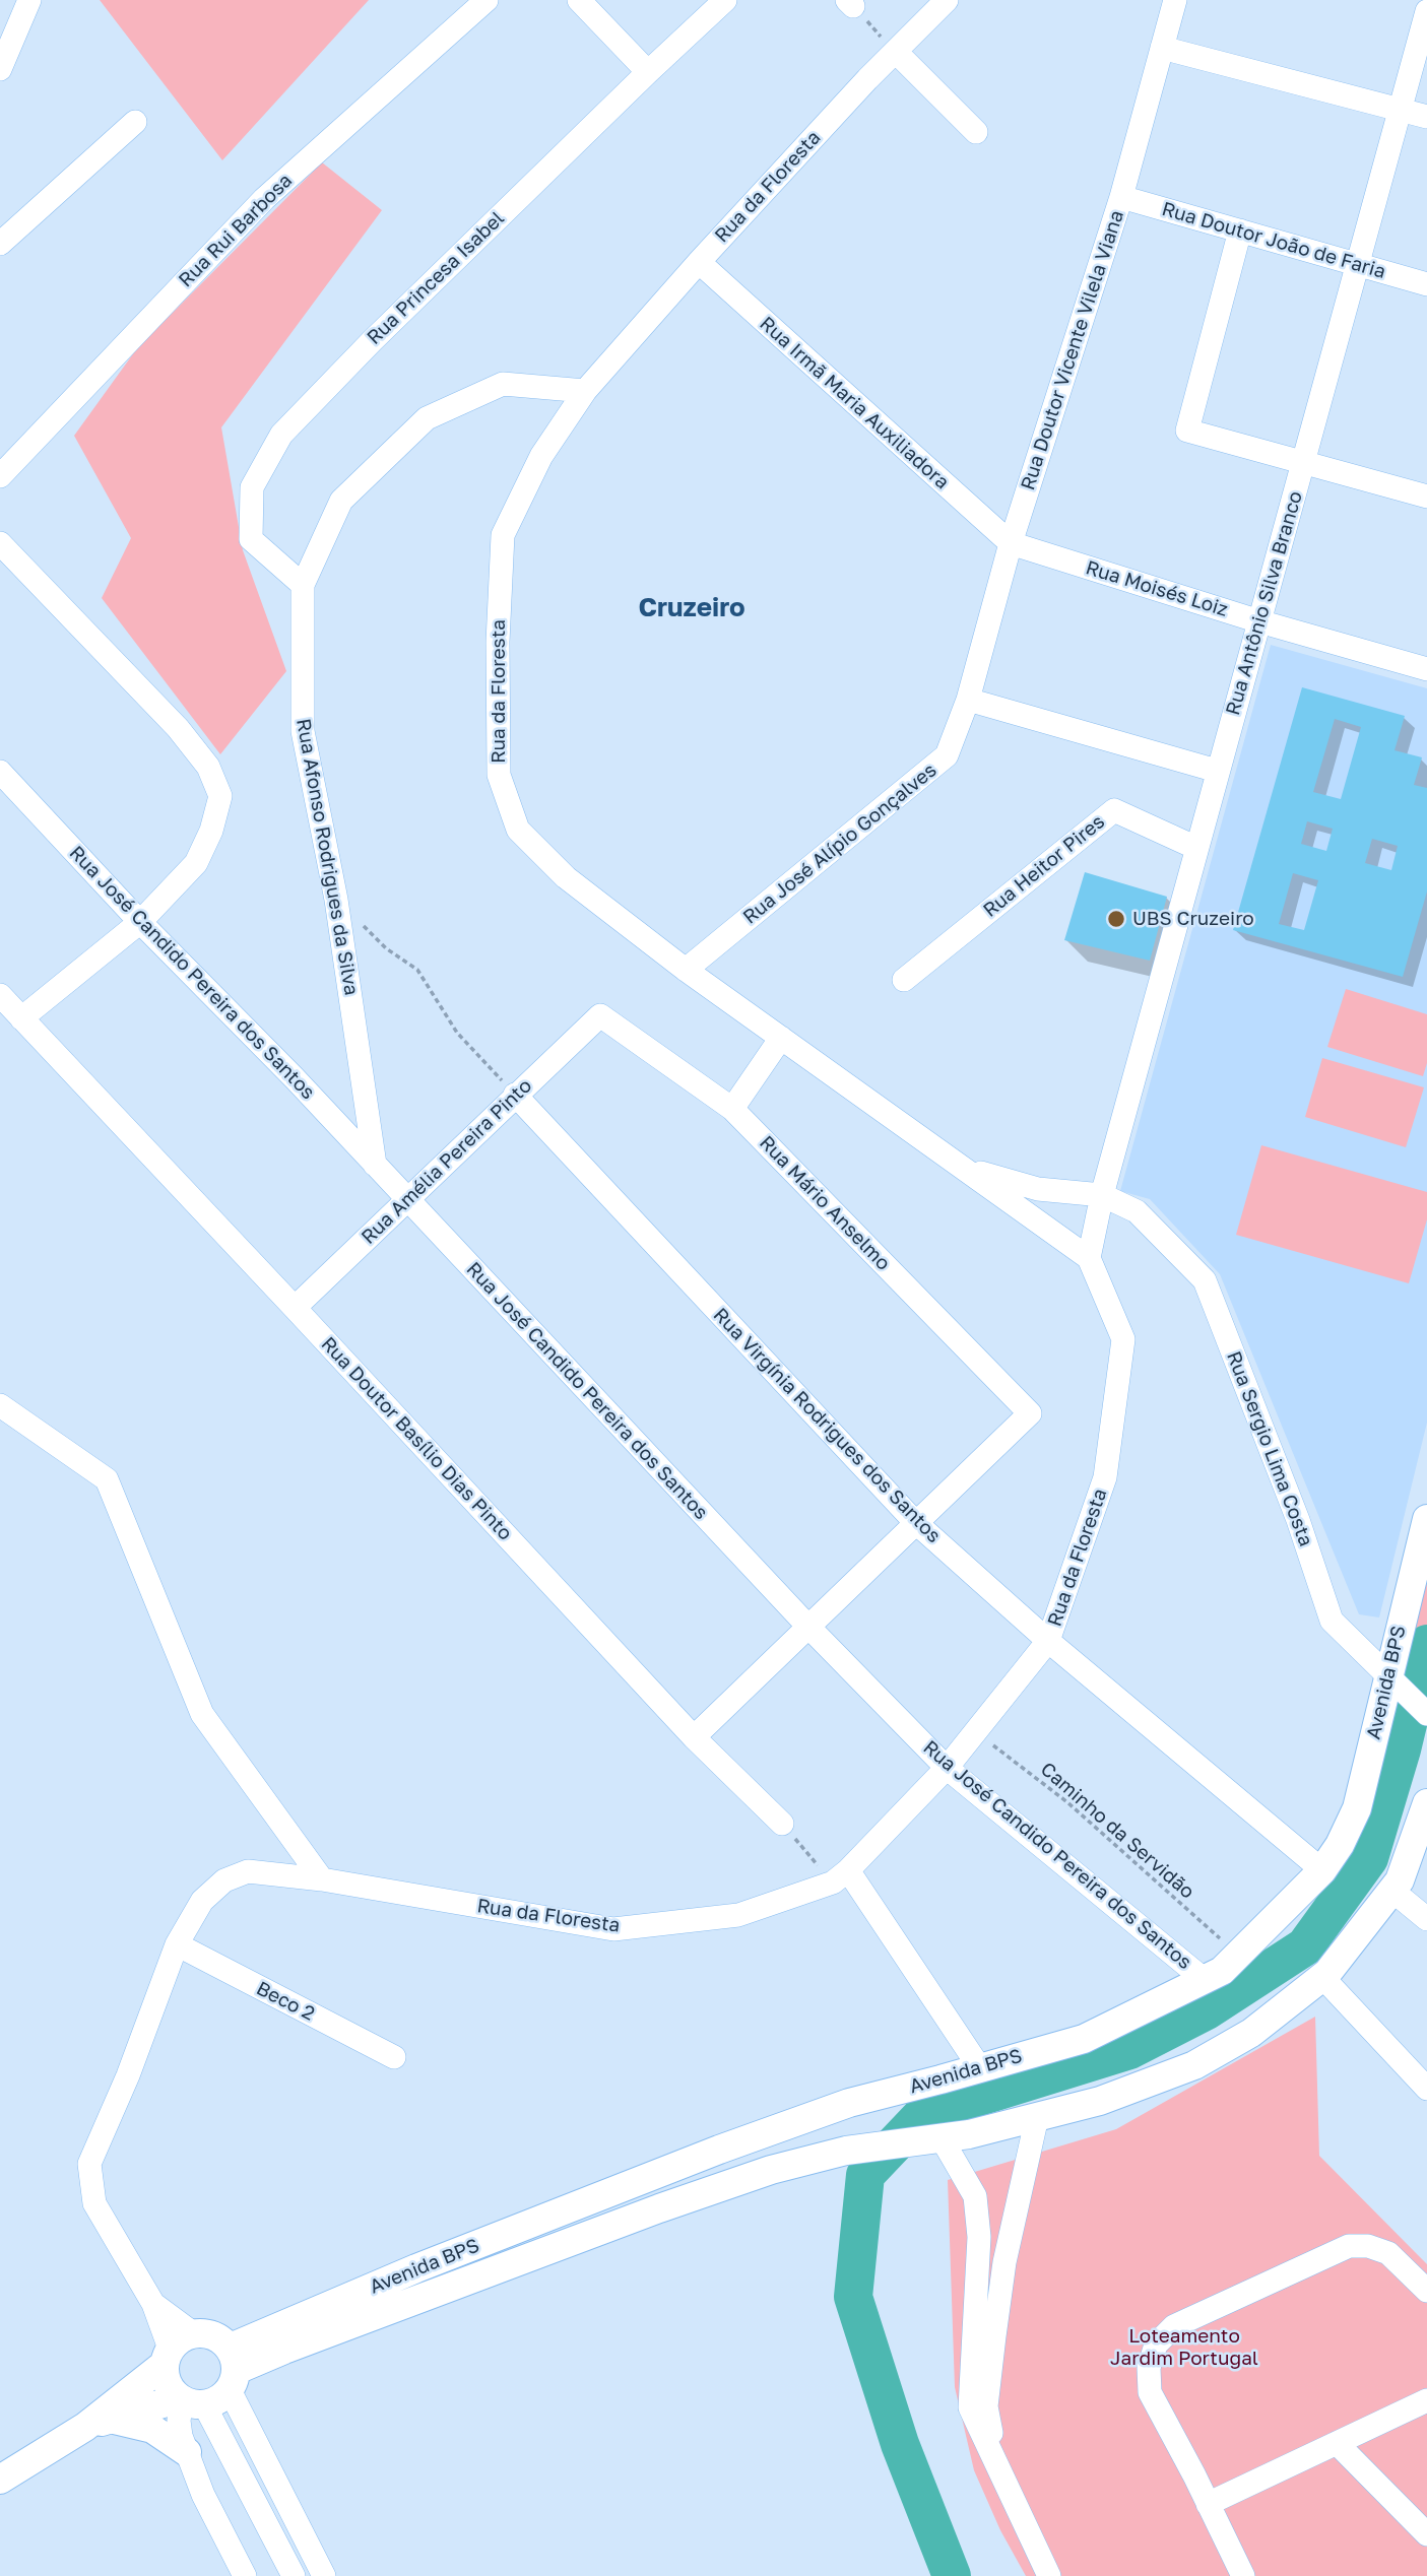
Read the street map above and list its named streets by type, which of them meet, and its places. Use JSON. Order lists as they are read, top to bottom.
{
  "streets": {
    "main road": ["Avenida BPS"],
    "street": [
      "Rua da Floresta",
      "Rua Rui Barbosa",
      "Rua Doutor João de Faria",
      "Rua Princesa Isabel",
      "Rua Doutor Vicente Vilela Viana",
      "Rua Irmã Maria Auxiliadora",
      "Rua Moisés Loiz",
      "Rua Antônio Silva Branco",
      "Rua José Alípio Gonçalves",
      "Rua Afonso Rodrigues da Silva",
      "Rua Heitor Pires",
      "Rua José Candido Pereira dos Santos",
      "Rua Amélia Pereira Pinto",
      "Rua Mário Anselmo",
      "Rua Virgínia Rodrigues dos Santos",
      "Rua Doutor Basílio Dias Pinto",
      "Rua Sergio Lima Costa",
      "Beco 2"
    ],
    "path": ["Caminho da Servidão"]
  },
  "crossings": [
    ["Rua da Floresta", "Rua Irmã Maria Auxiliadora"],
    ["Rua da Floresta", "Rua José Alípio Gonçalves"],
    ["Rua da Floresta", "Rua Afonso Rodrigues da Silva"],
    ["Rua da Floresta", "Rua José Candido Pereira dos Santos"],
    ["Rua da Floresta", "Rua Virgínia Rodrigues dos Santos"],
    ["Rua da Floresta", "Rua Sergio Lima Costa"],
    ["Rua da Floresta", "Avenida BPS"],
    ["Rua da Floresta", "Caminho da Servidão"],
    ["Rua da Floresta", "Beco 2"],
    ["Rua Doutor João de Faria", "Rua Doutor Vicente Vilela Viana"],
    ["Rua Doutor João de Faria", "Rua Antônio Silva Branco"],
    ["Rua Princesa Isabel", "Rua Afonso Rodrigues da Silva"],
    ["Rua Doutor Vicente Vilela Viana", "Rua Irmã Maria Auxiliadora"],
    ["Rua Doutor Vicente Vilela Viana", "Rua Moisés Loiz"],
    ["Rua Doutor Vicente Vilela Viana", "Rua José Alípio Gonçalves"],
    ["Rua Irmã Maria Auxiliadora", "Rua Moisés Loiz"],
    ["Rua Moisés Loiz", "Rua Antônio Silva Branco"],
    ["Rua Antônio Silva Branco", "Rua Heitor Pires"],
    ["Rua Antônio Silva Branco", "Rua Sergio Lima Costa"],
    ["Rua Afonso Rodrigues da Silva", "Rua José Candido Pereira dos Santos"],
    ["Rua José Candido Pereira dos Santos", "Rua Amélia Pereira Pinto"],
    ["Rua José Candido Pereira dos Santos", "Avenida BPS"],
    ["Rua Amélia Pereira Pinto", "Rua Mário Anselmo"],
    ["Rua Amélia Pereira Pinto", "Rua Virgínia Rodrigues dos Santos"],
    ["Rua Amélia Pereira Pinto", "Rua Doutor Basílio Dias Pinto"],
    ["Rua Mário Anselmo", "Rua Virgínia Rodrigues dos Santos"],
    ["Rua Virgínia Rodrigues dos Santos", "Avenida BPS"],
    ["Rua Sergio Lima Costa", "Avenida BPS"],
    ["Avenida BPS", "Caminho da Servidão"]
  ],
  "districts": ["Cruzeiro"],
  "parks": ["Loteamento Jardim Portugal"],
  "places": ["UBS Cruzeiro"]
}
